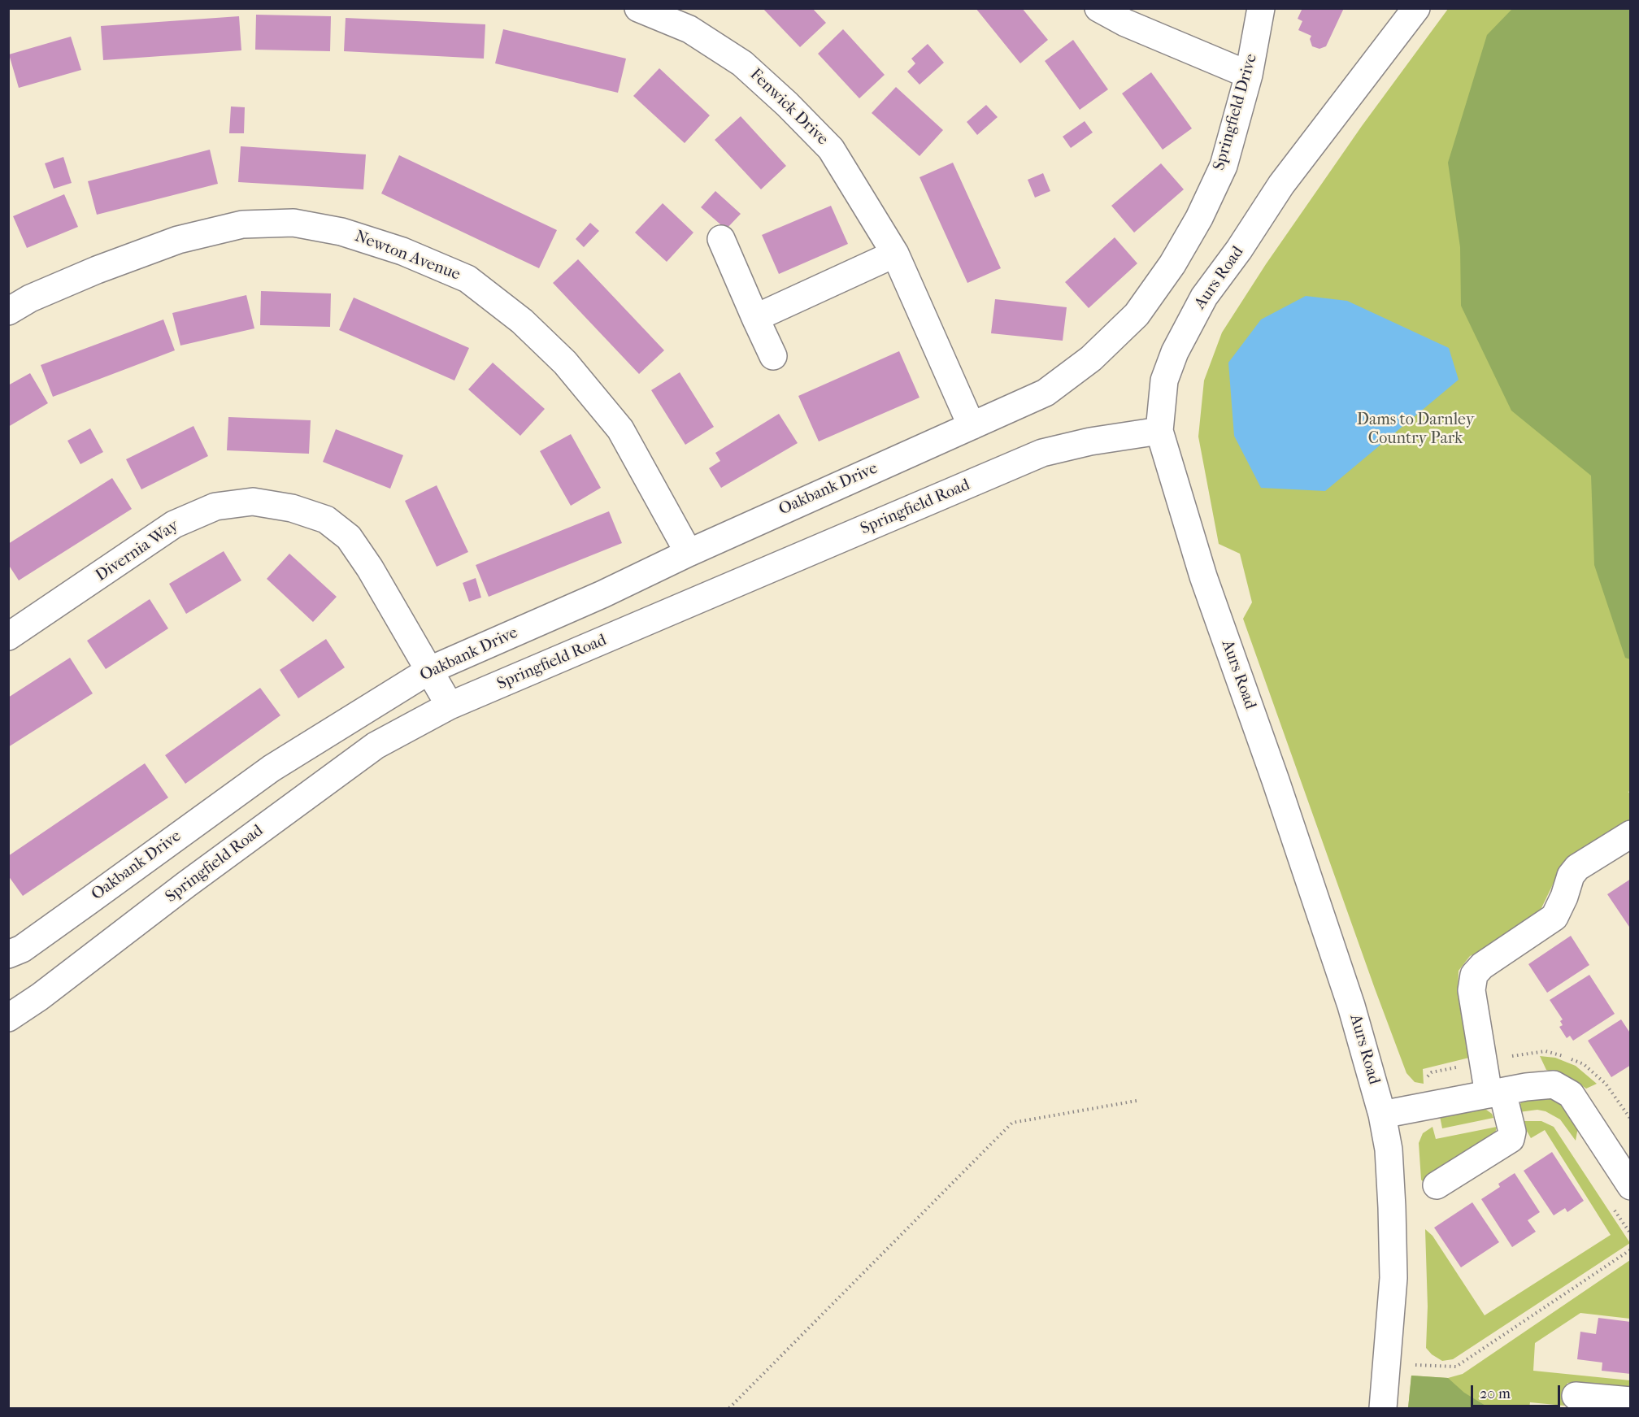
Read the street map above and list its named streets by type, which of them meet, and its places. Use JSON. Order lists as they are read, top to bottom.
{
  "streets": {
    "street": [
      "Fenwick Drive",
      "Springfield Drive",
      "Newton Avenue",
      "Aurs Road",
      "Oakbank Drive",
      "Springfield Road",
      "Divernia Way"
    ]
  },
  "crossings": [
    ["Fenwick Drive", "Springfield Drive"],
    ["Fenwick Drive", "Oakbank Drive"],
    ["Springfield Drive", "Oakbank Drive"],
    ["Newton Avenue", "Oakbank Drive"],
    ["Aurs Road", "Springfield Road"],
    ["Oakbank Drive", "Divernia Way"],
    ["Springfield Road", "Divernia Way"]
  ],
  "parks": ["Dams to Darnley Country Park"],
  "scale_bar": "20 m"
}
